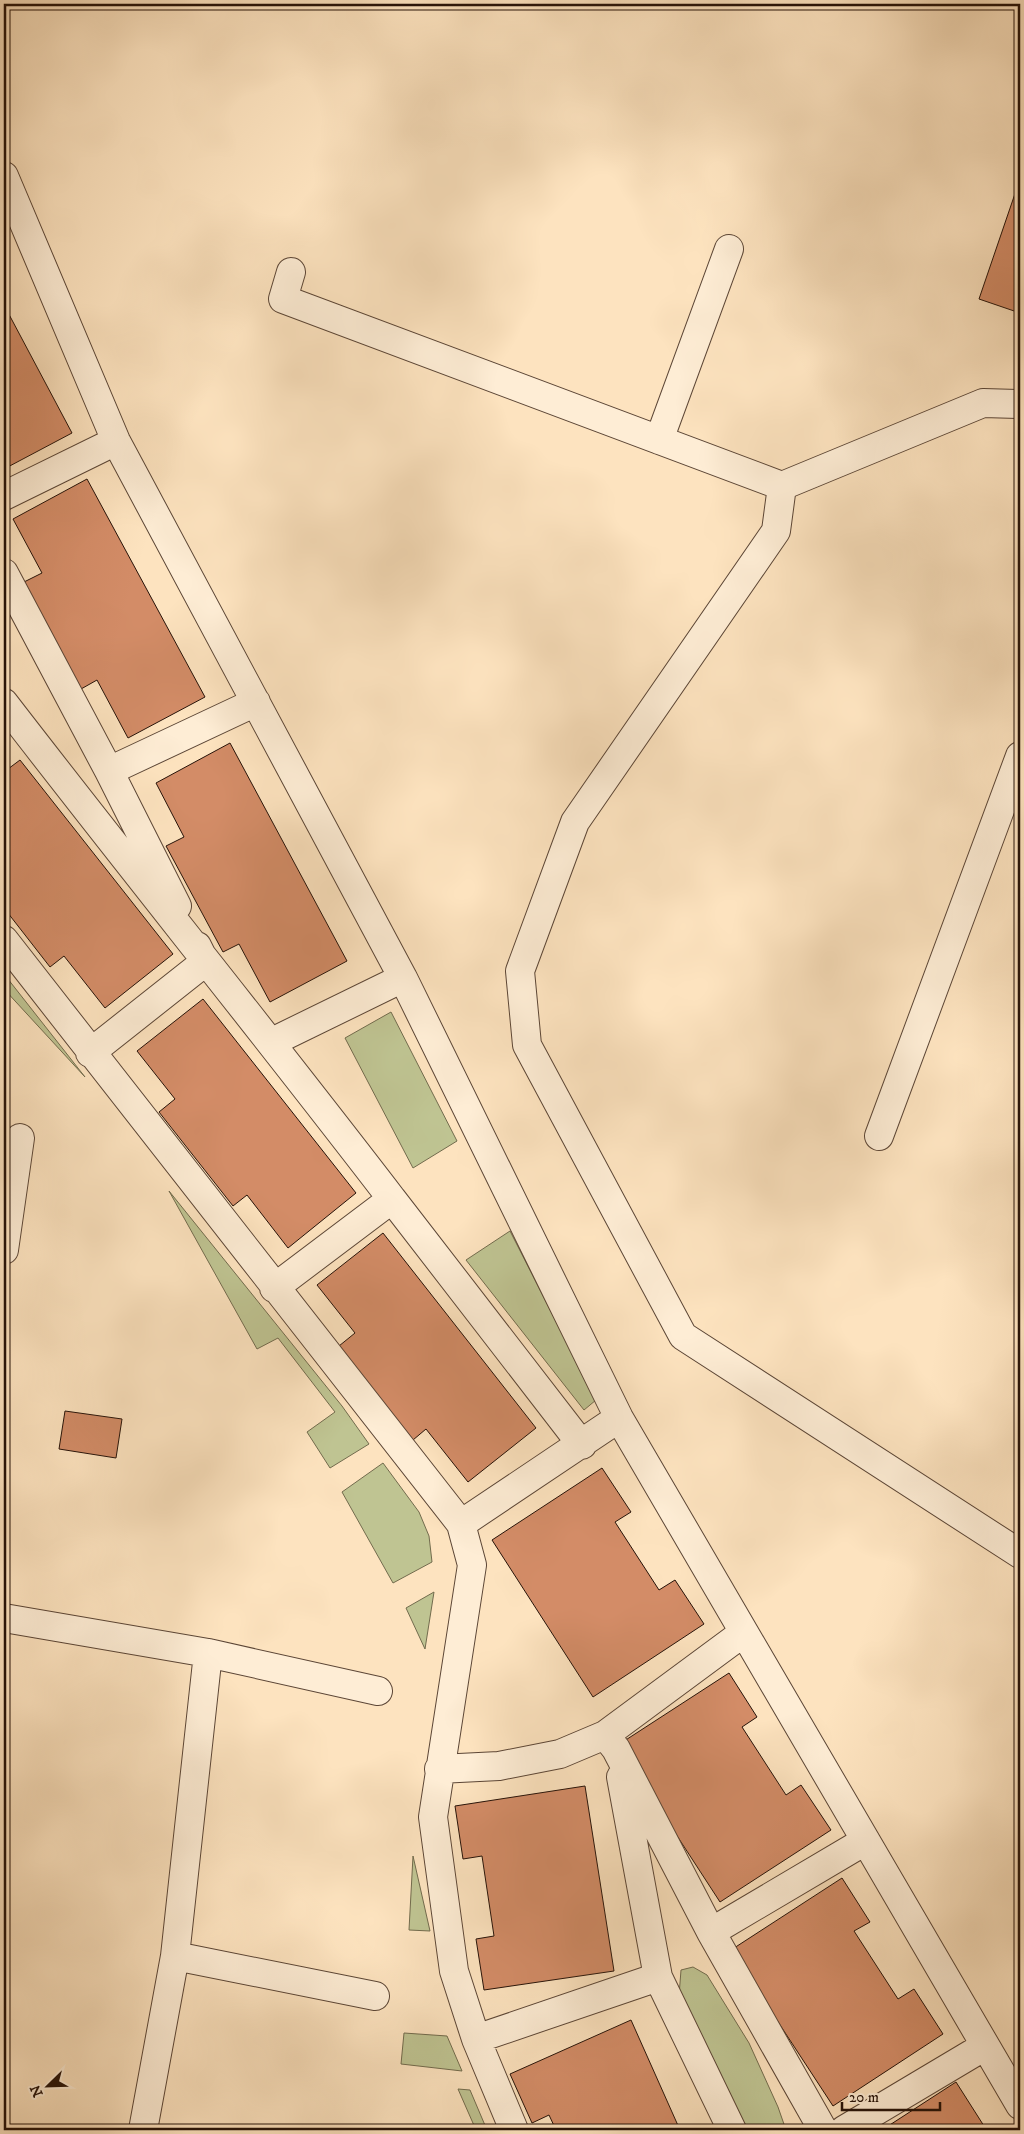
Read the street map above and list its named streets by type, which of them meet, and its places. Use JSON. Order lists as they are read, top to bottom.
{
  "scale_bar": "20 m",
  "north": "bottom left"
}
